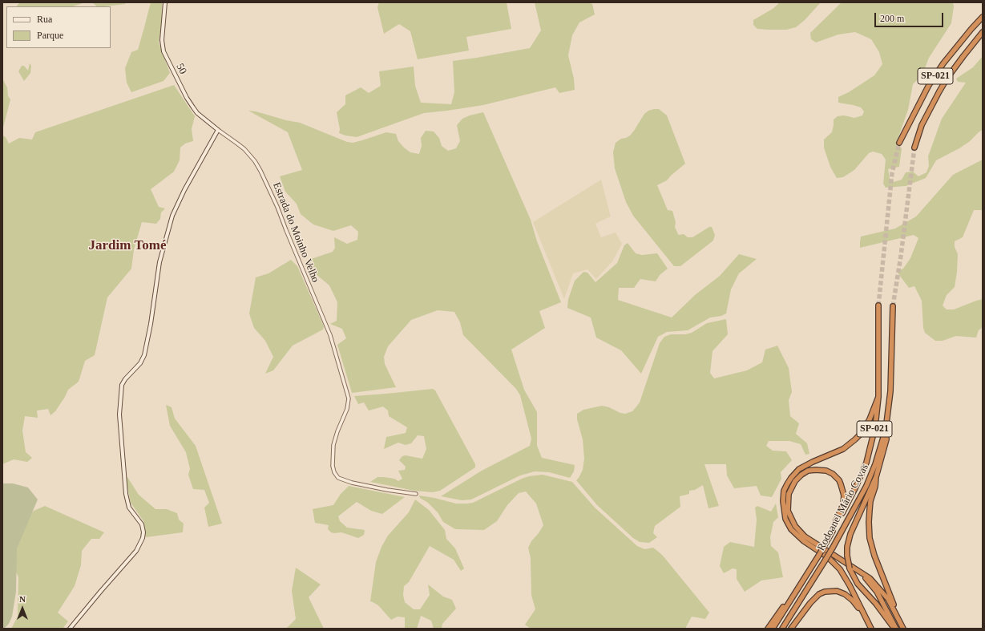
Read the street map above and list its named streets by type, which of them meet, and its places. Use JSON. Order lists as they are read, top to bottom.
{
  "streets": {
    "highway": ["SP-021", "Rodoanel Mário Covas"],
    "main road": ["50"],
    "street": ["Estrada do Moinho Velho"]
  },
  "crossings": [
    ["50", "Estrada do Moinho Velho"]
  ],
  "districts": ["Jardim Tomé"],
  "legend": ["Rua", "Parque"],
  "scale_bar": "200 m",
  "north": "top"
}
